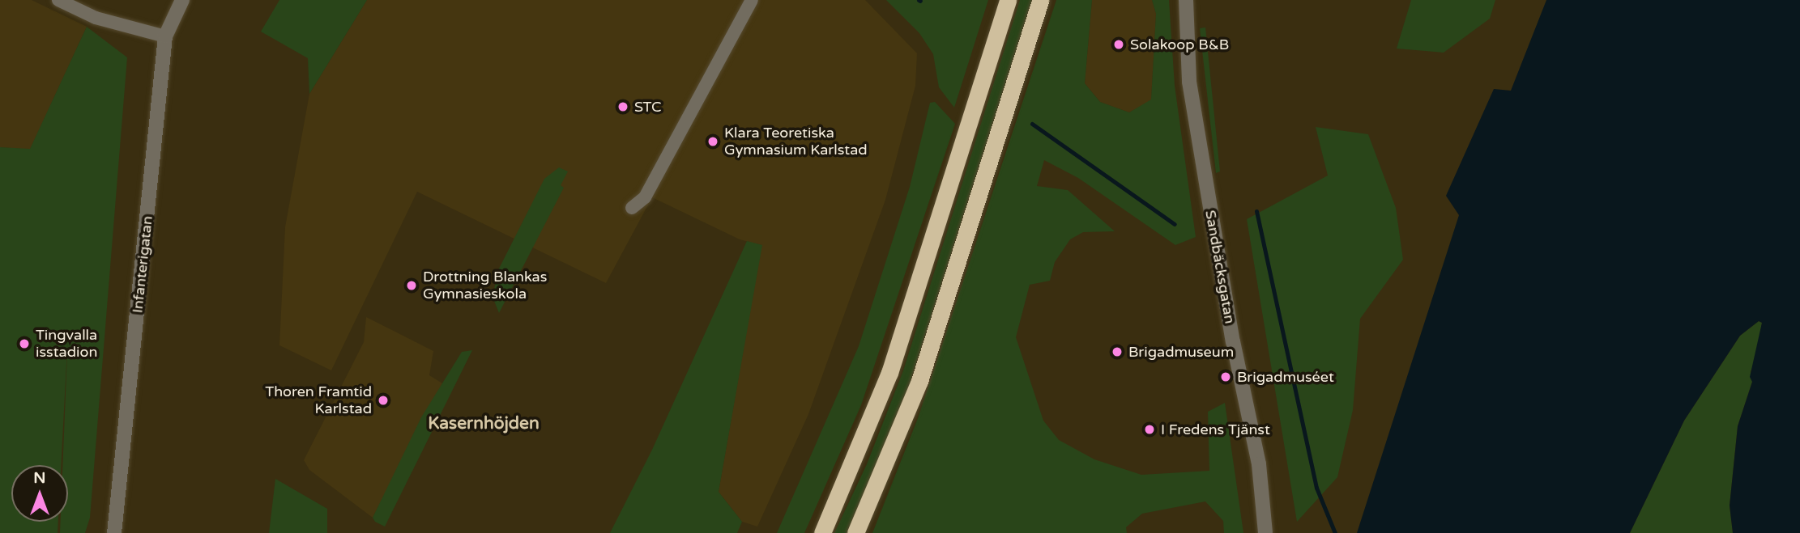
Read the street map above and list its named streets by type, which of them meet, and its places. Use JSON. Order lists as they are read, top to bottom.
{
  "streets": {
    "street": ["Infanterigatan", "Sandbäcksgatan"]
  },
  "districts": ["Kasernhöjden"],
  "places": [
    "Solakoop B&B",
    "STC",
    "Klara Teoretiska Gymnasium Karlstad",
    "Drottning Blankas Gymnasieskola",
    "Tingvalla isstadion",
    "Brigadmuseum",
    "Brigadmuséet",
    "Thoren Framtid Karlstad",
    "I Fredens Tjänst"
  ],
  "north": "top"
}
